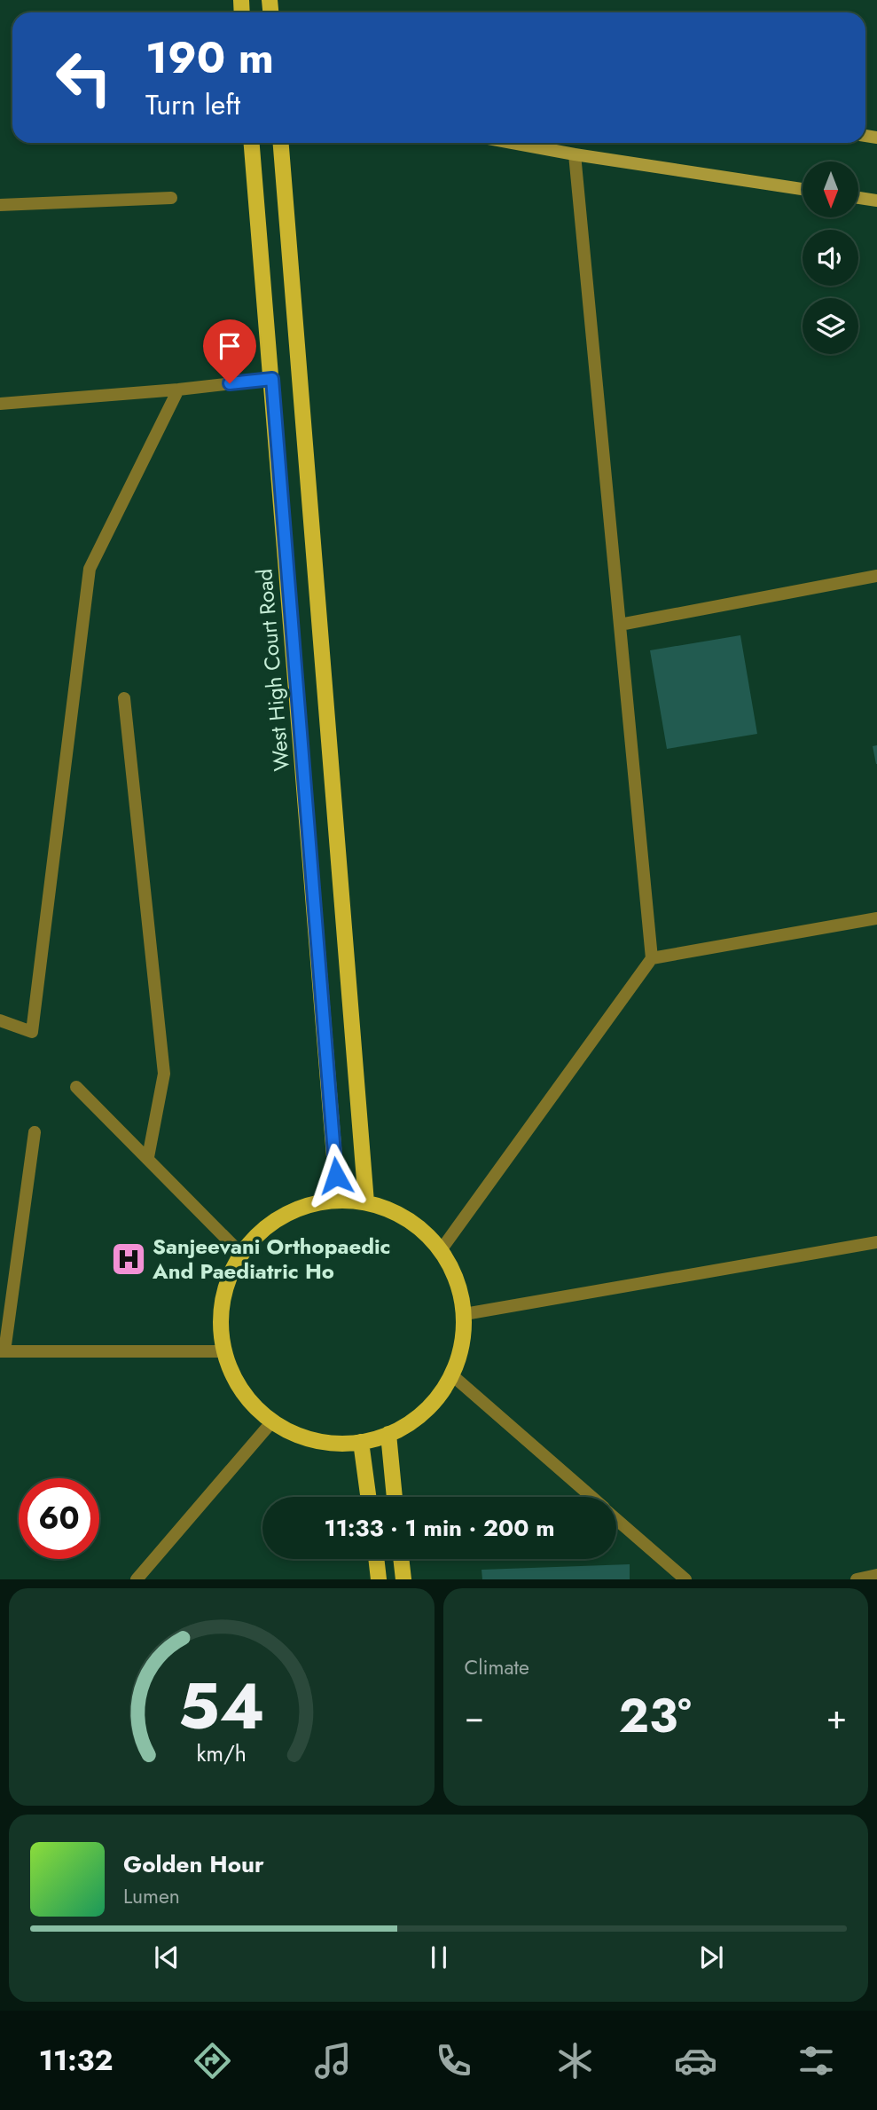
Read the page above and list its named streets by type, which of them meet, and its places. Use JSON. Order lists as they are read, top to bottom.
{
  "streets": {
    "main road": ["West High Court Road"]
  },
  "places": {
    "hospital": ["Sanjeevani Orthopaedic And Paediatric Ho"]
  },
  "north": "bottom",
  "page": {
    "turn": ["190 m", "Turn left"],
    "limit": "60",
    "trip": "11:33 · 1 min · 200 m",
    "tile": "Climate",
    "heat": ["−", "23°", "+"],
    "song": ["Golden Hour", "Lumen"],
    "tabs": "11:32",
    "gauge": ["54", "km/h"]
  }
}
